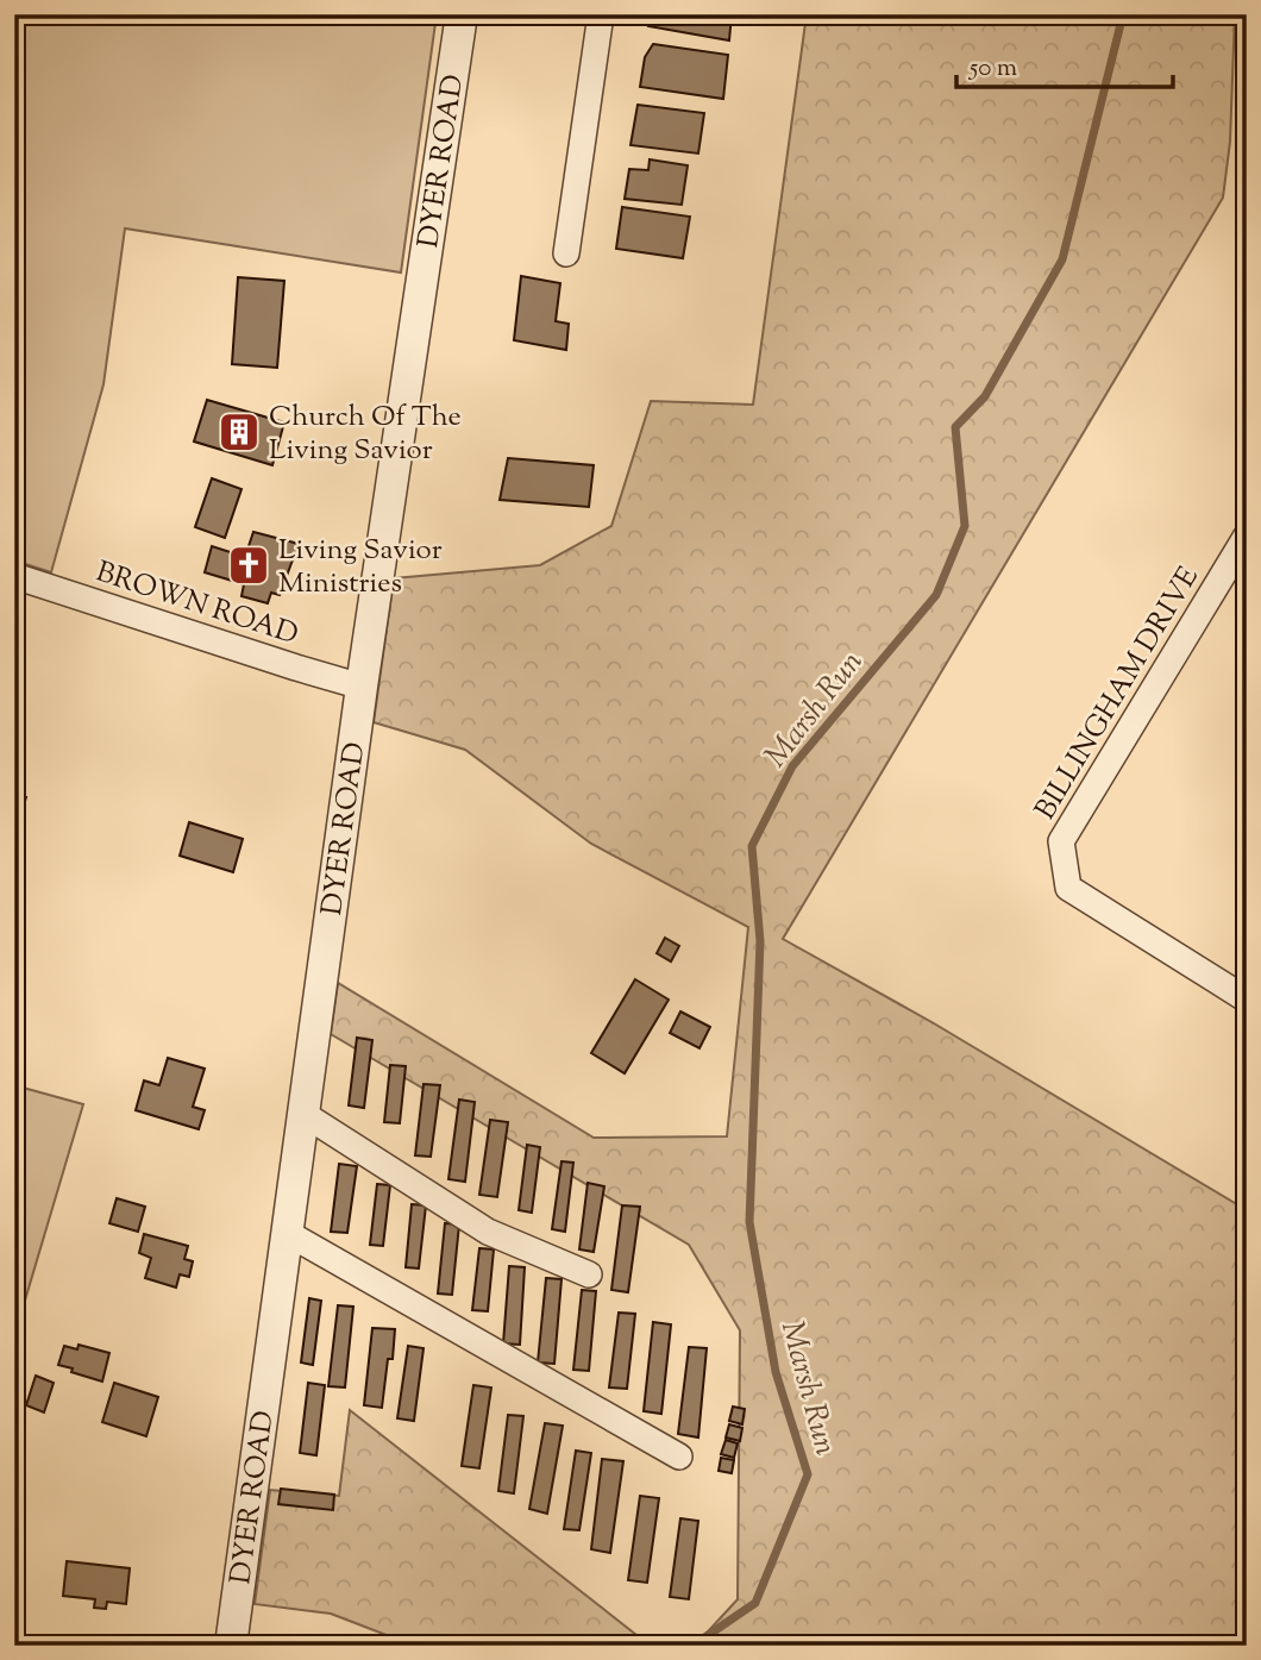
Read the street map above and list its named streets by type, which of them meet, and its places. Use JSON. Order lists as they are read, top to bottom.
{
  "streets": {
    "street": ["DYER ROAD", "BROWN ROAD", "BILLINGHAM DRIVE"]
  },
  "crossings": [
    ["DYER ROAD", "BROWN ROAD"]
  ],
  "water": ["Marsh Run"],
  "places": {
    "building": ["Church Of The Living Savior"],
    "church": ["Living Savior Ministries"]
  },
  "scale_bar": "50 m"
}
